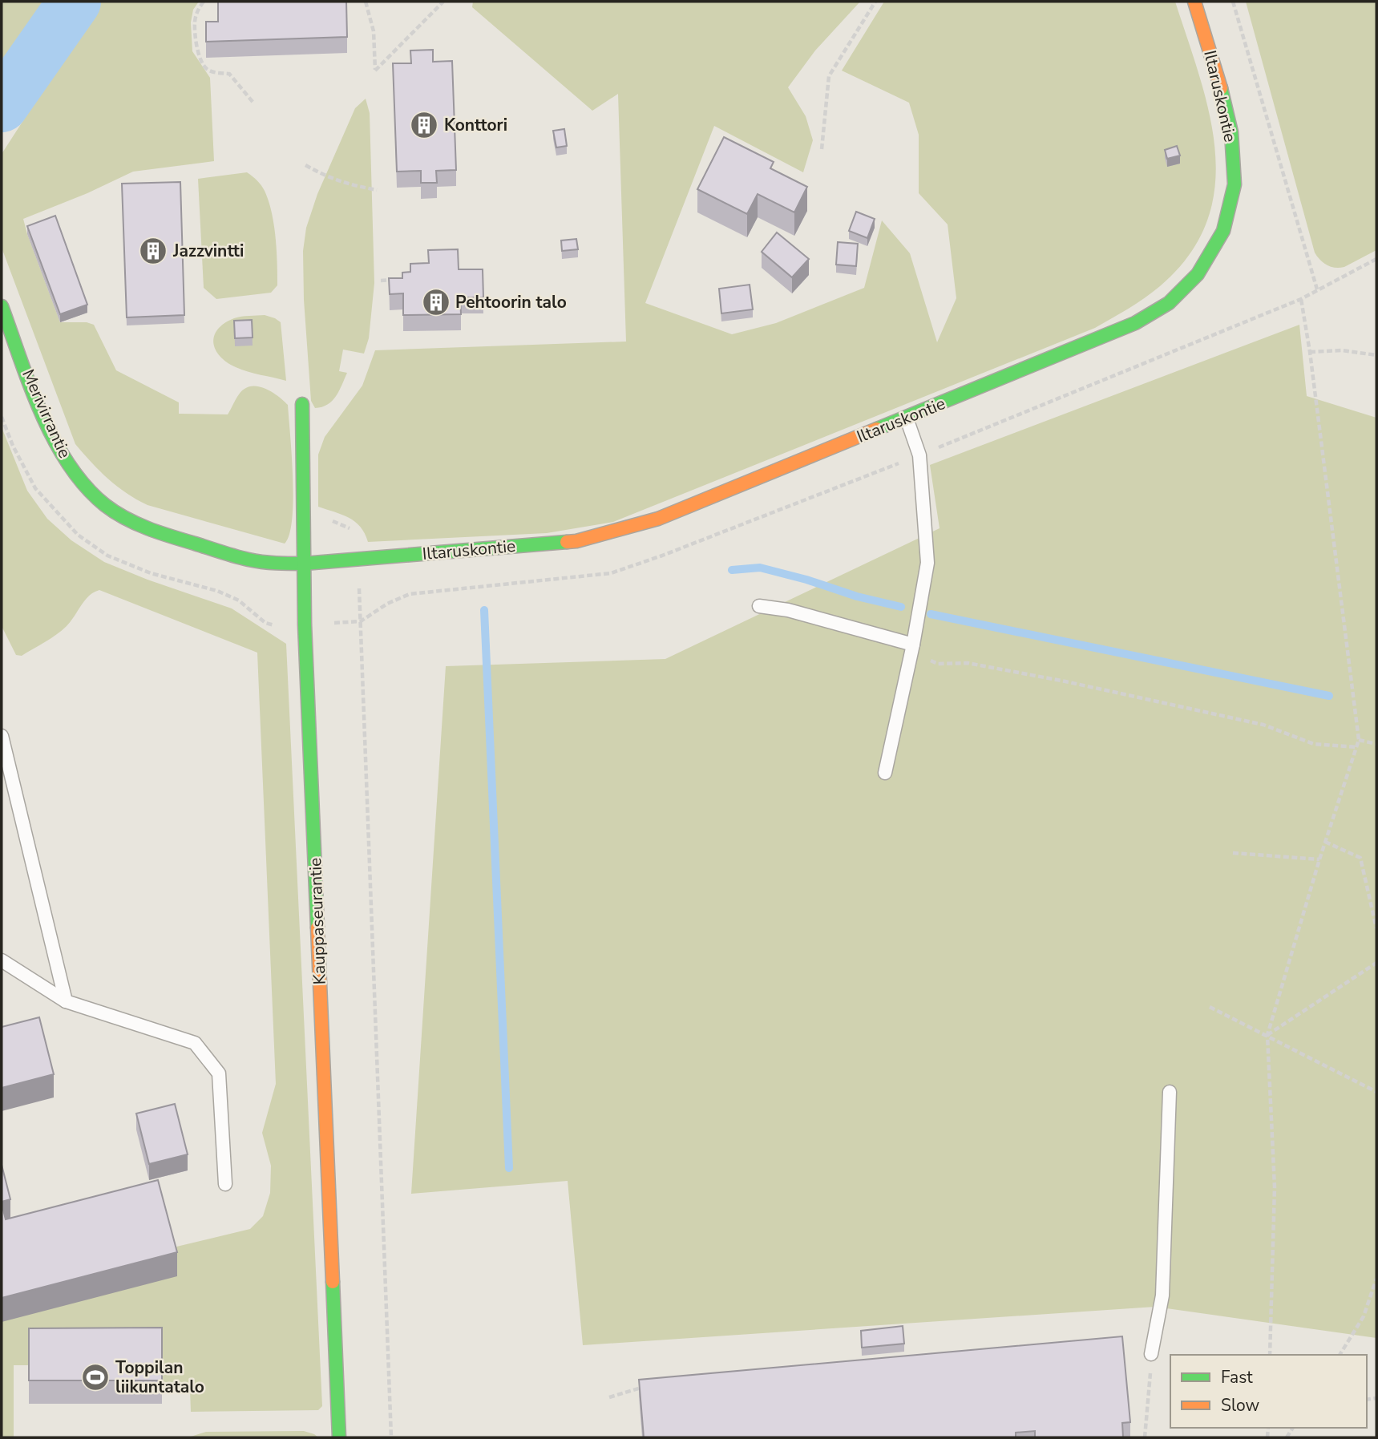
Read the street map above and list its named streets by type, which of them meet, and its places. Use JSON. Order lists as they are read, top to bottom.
{
  "streets": {
    "street": ["Iltaruskontie", "Merivirrantie", "Kauppaseurantie"]
  },
  "crossings": [
    ["Iltaruskontie", "Merivirrantie"],
    ["Iltaruskontie", "Kauppaseurantie"],
    ["Merivirrantie", "Kauppaseurantie"]
  ],
  "places": {
    "building": ["Konttori", "Jazzvintti", "Pehtoorin talo"],
    "sports": ["Toppilan liikuntatalo"]
  },
  "legend": ["Fast", "Slow"]
}
